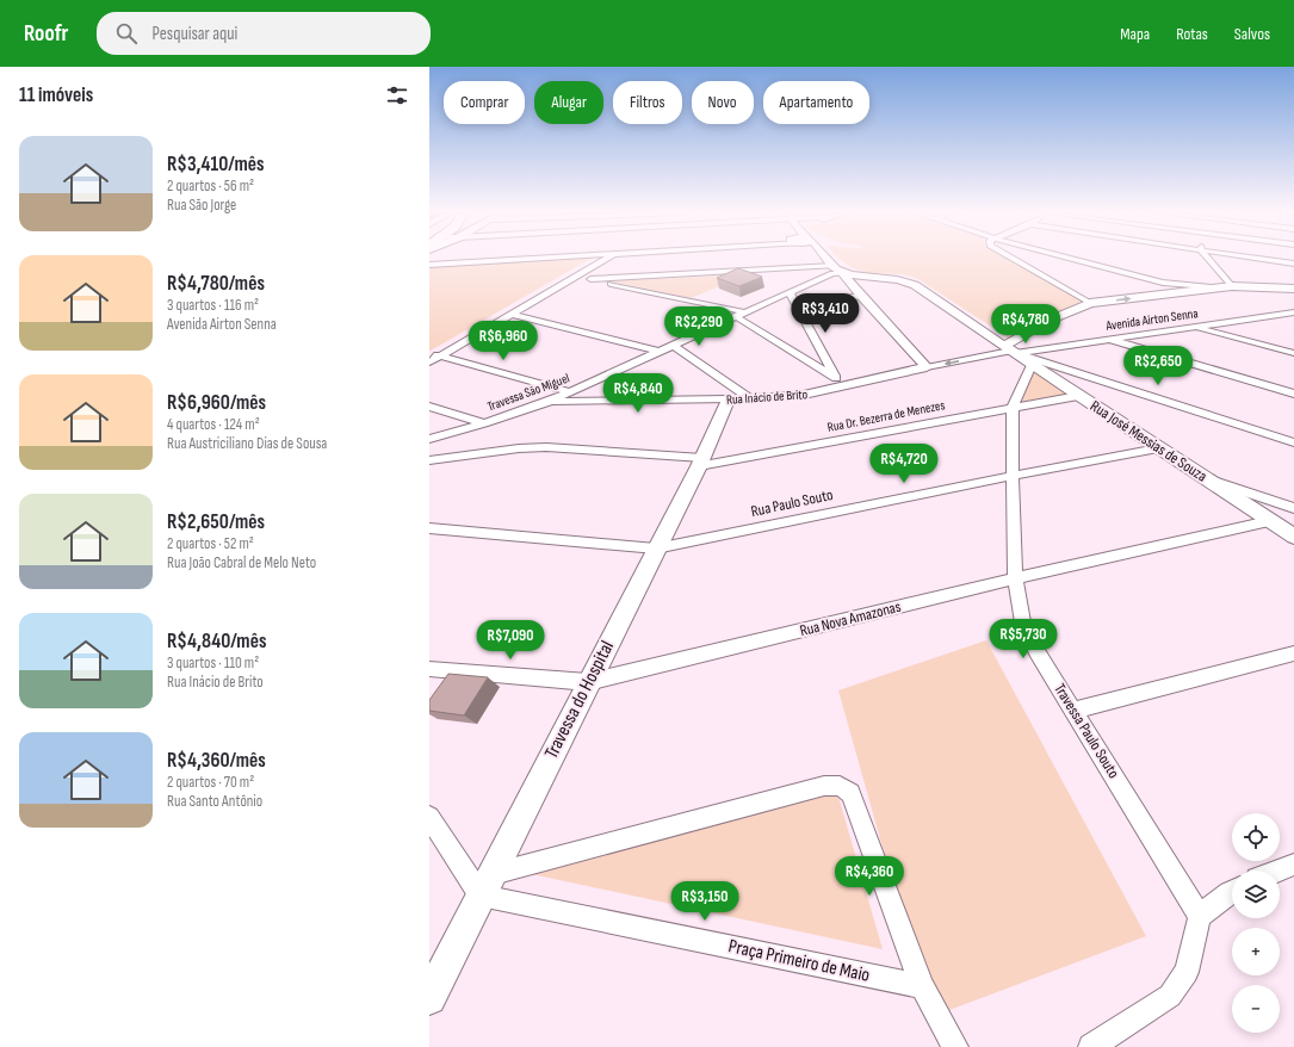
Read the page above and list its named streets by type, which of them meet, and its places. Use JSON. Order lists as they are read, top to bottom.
{
  "streets": {
    "street": [
      "Avenida Airton Senna",
      "Travessa São Miguel",
      "Rua Inácio de Brito",
      "Rua Dr. Bezerra de Menezes",
      "Rua José Messias de Souza",
      "Rua Paulo Souto",
      "Rua Nova Amazonas",
      "Travessa do Hospital",
      "Travessa Paulo Souto",
      "Praça Primeiro de Maio"
    ]
  },
  "crossings": [
    ["Avenida Airton Senna", "Rua Inácio de Brito"],
    ["Avenida Airton Senna", "Rua José Messias de Souza"],
    ["Travessa São Miguel", "Rua Inácio de Brito"],
    ["Travessa São Miguel", "Rua José Messias de Souza"],
    ["Rua Inácio de Brito", "Rua José Messias de Souza"],
    ["Rua Inácio de Brito", "Travessa do Hospital"],
    ["Rua Dr. Bezerra de Menezes", "Rua José Messias de Souza"],
    ["Rua Dr. Bezerra de Menezes", "Travessa do Hospital"],
    ["Rua Dr. Bezerra de Menezes", "Travessa Paulo Souto"],
    ["Rua José Messias de Souza", "Rua Paulo Souto"],
    ["Rua José Messias de Souza", "Rua Nova Amazonas"],
    ["Rua José Messias de Souza", "Travessa Paulo Souto"],
    ["Rua Paulo Souto", "Travessa do Hospital"],
    ["Rua Paulo Souto", "Travessa Paulo Souto"],
    ["Rua Nova Amazonas", "Travessa do Hospital"],
    ["Rua Nova Amazonas", "Travessa Paulo Souto"],
    ["Travessa do Hospital", "Praça Primeiro de Maio"]
  ],
  "page": {
    "header": "Roofr",
    "search": "Pesquisar aqui",
    "nav": ["Mapa", "Rotas", "Salvos"],
    "heading": "11 imóveis",
    "chip": [
      "Comprar",
      "Alugar",
      "Filtros",
      "Novo",
      "Apartamento"
    ],
    "list": [
      {
        "name": "R$3,410/mês",
        "note": "2 quartos · 56 m² · Rua São Jorge"
      },
      {
        "name": "R$4,780/mês",
        "note": "3 quartos · 116 m² · Avenida Airton Senna"
      },
      {
        "name": "R$6,960/mês",
        "note": "4 quartos · 124 m² · Rua Austriciliano Dias de Sousa"
      },
      {
        "name": "R$2,650/mês",
        "note": "2 quartos · 52 m² · Rua João Cabral de Melo Neto"
      },
      {
        "name": "R$4,840/mês",
        "note": "3 quartos · 110 m² · Rua Inácio de Brito"
      },
      {
        "name": "R$4,360/mês",
        "note": "2 quartos · 70 m² · Rua Santo Antônio"
      }
    ],
    "price": [
      "R$3,410",
      "R$4,780",
      "R$2,290",
      "R$6,960",
      "R$2,650",
      "R$4,840",
      "R$4,720",
      "R$5,730",
      "R$7,090",
      "R$4,360",
      "R$3,150"
    ],
    "map_buttons": ["+", "−"]
  }
}
